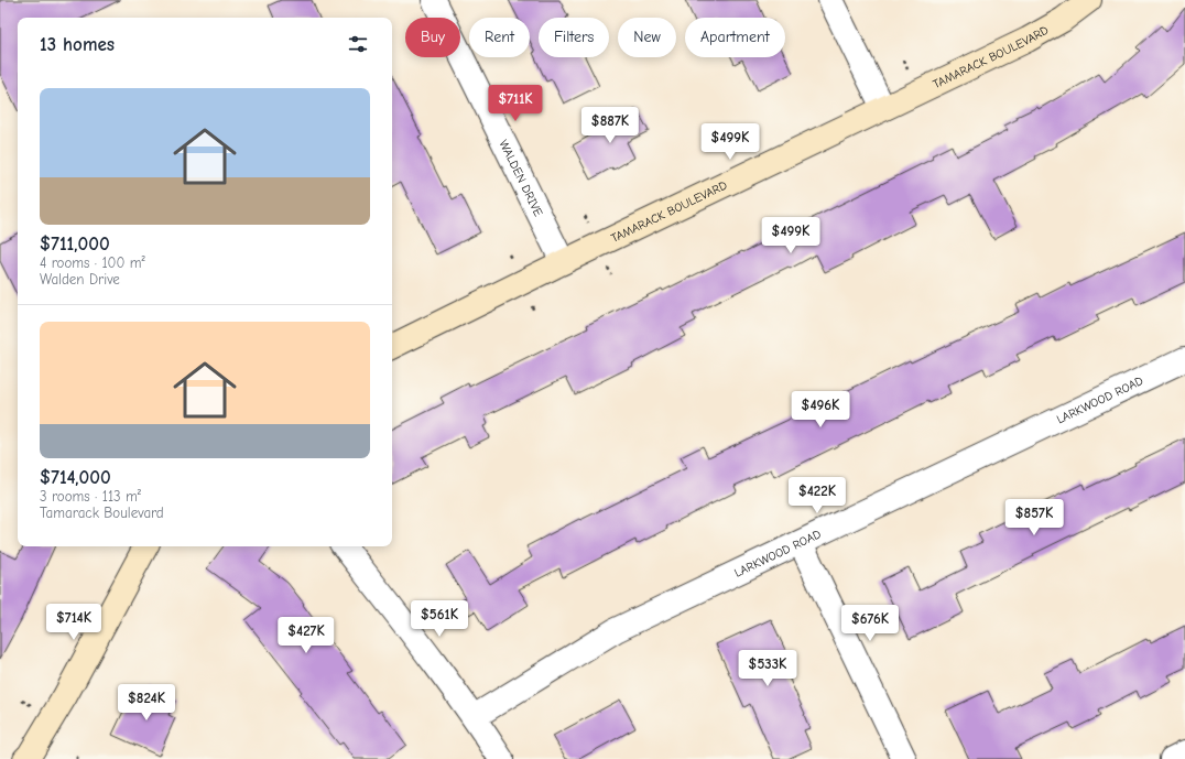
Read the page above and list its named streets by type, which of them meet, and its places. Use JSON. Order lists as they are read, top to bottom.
{
  "streets": {
    "street": ["TAMARACK BOULEVARD", "WALDEN DRIVE", "LARKWOOD ROAD"]
  },
  "crossings": [
    ["TAMARACK BOULEVARD", "WALDEN DRIVE"]
  ],
  "page": {
    "chip": [
      "Buy",
      "Rent",
      "Filters",
      "New",
      "Apartment"
    ],
    "heading": "13 homes",
    "list": [
      {
        "name": "$711,000",
        "note": "4 rooms · 100 m² · Walden Drive"
      },
      {
        "name": "$714,000",
        "note": "3 rooms · 113 m² · Tamarack Boulevard"
      }
    ],
    "price": [
      "$711K",
      "$887K",
      "$499K",
      "$499K",
      "$496K",
      "$422K",
      "$857K",
      "$561K",
      "$714K",
      "$676K",
      "$427K",
      "$533K",
      "$824K"
    ]
  }
}
